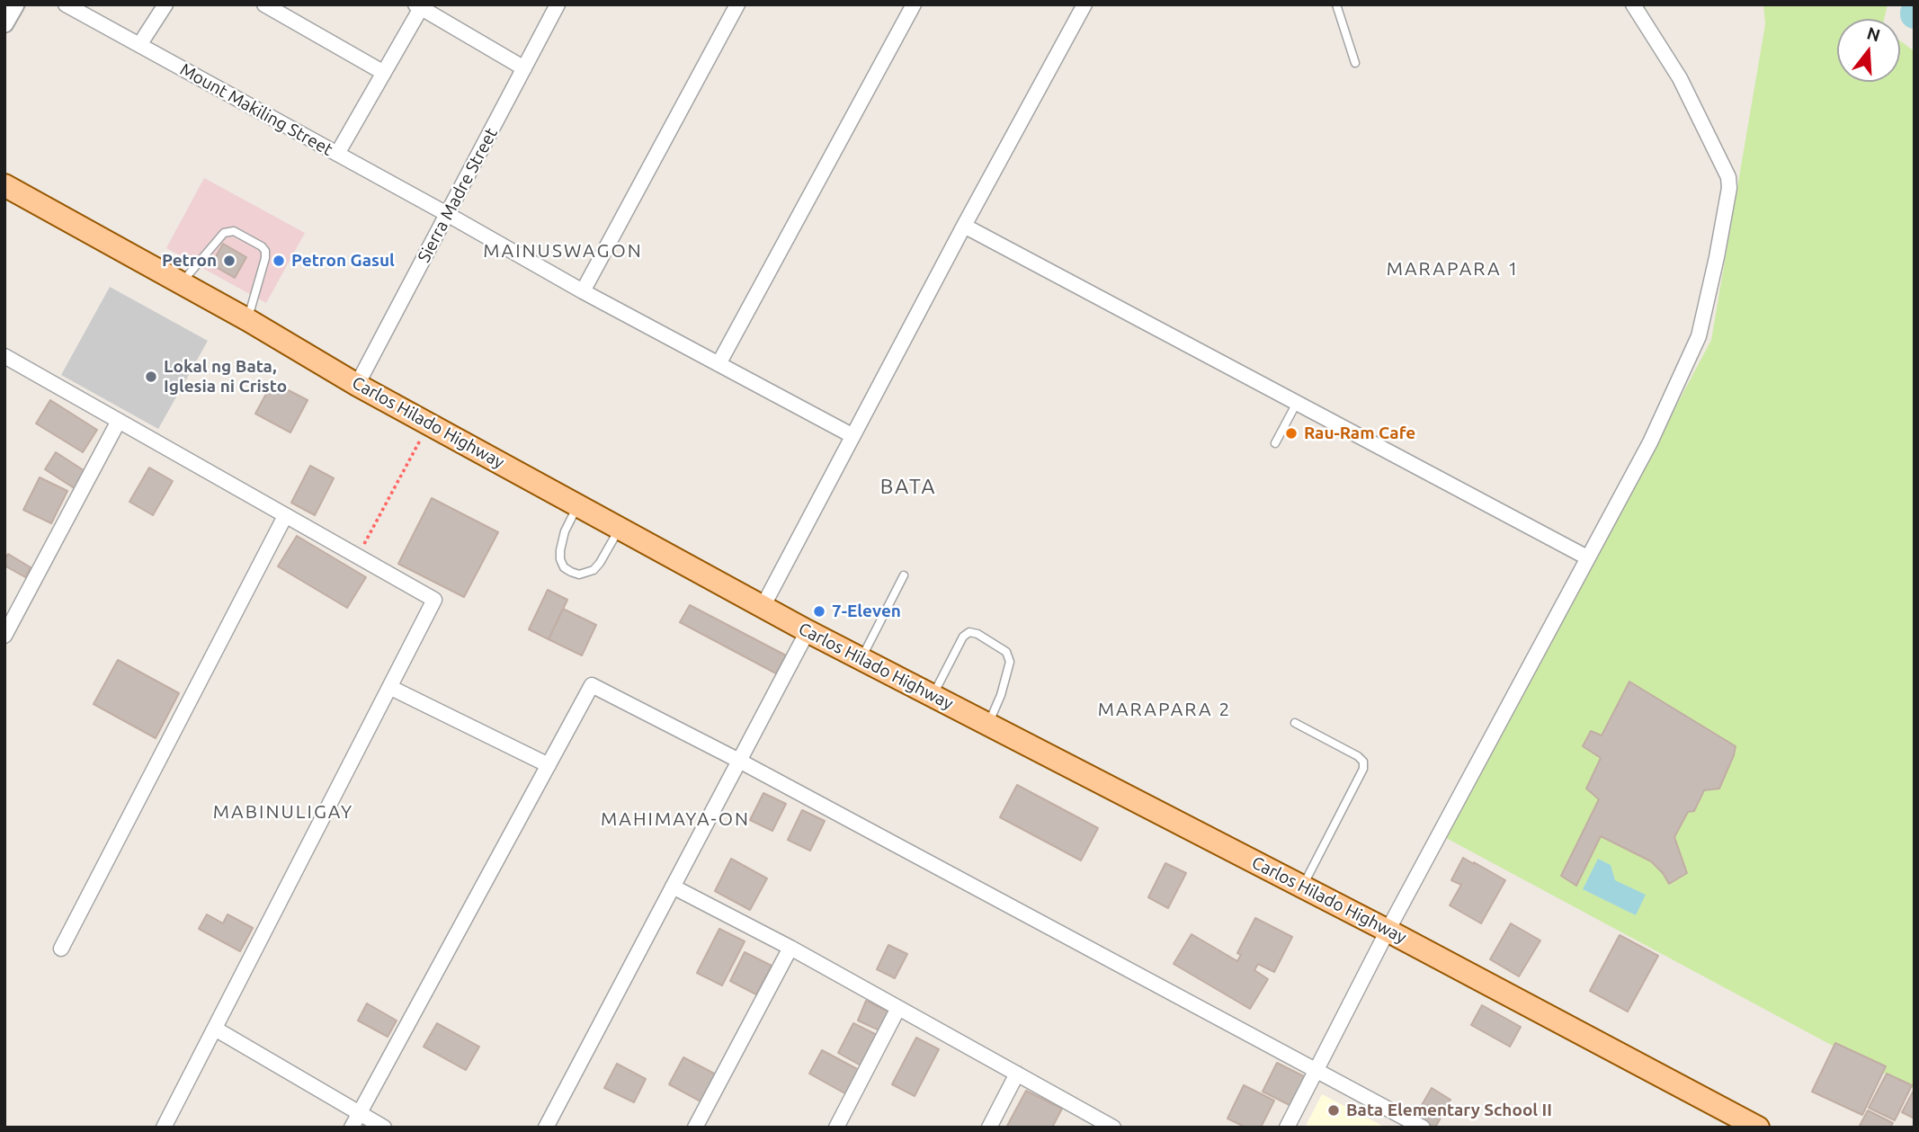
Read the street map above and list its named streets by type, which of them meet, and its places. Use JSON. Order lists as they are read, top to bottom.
{
  "streets": {
    "main road": ["Carlos Hilado Highway"],
    "street": ["Mount Makiling Street", "Sierra Madre Street"]
  },
  "crossings": [
    ["Mount Makiling Street", "Sierra Madre Street"],
    ["Sierra Madre Street", "Carlos Hilado Highway"]
  ],
  "districts": [
    "MAINUSWAGON",
    "MARAPARA 1",
    "BATA",
    "MARAPARA 2",
    "MABINULIGAY",
    "MAHIMAYA-ON"
  ],
  "places": [
    "Petron",
    "Petron Gasul",
    "Lokal ng Bata, Iglesia ni Cristo",
    "Rau-Ram Cafe",
    "7-Eleven",
    "Bata Elementary School II"
  ],
  "north": "top"
}
